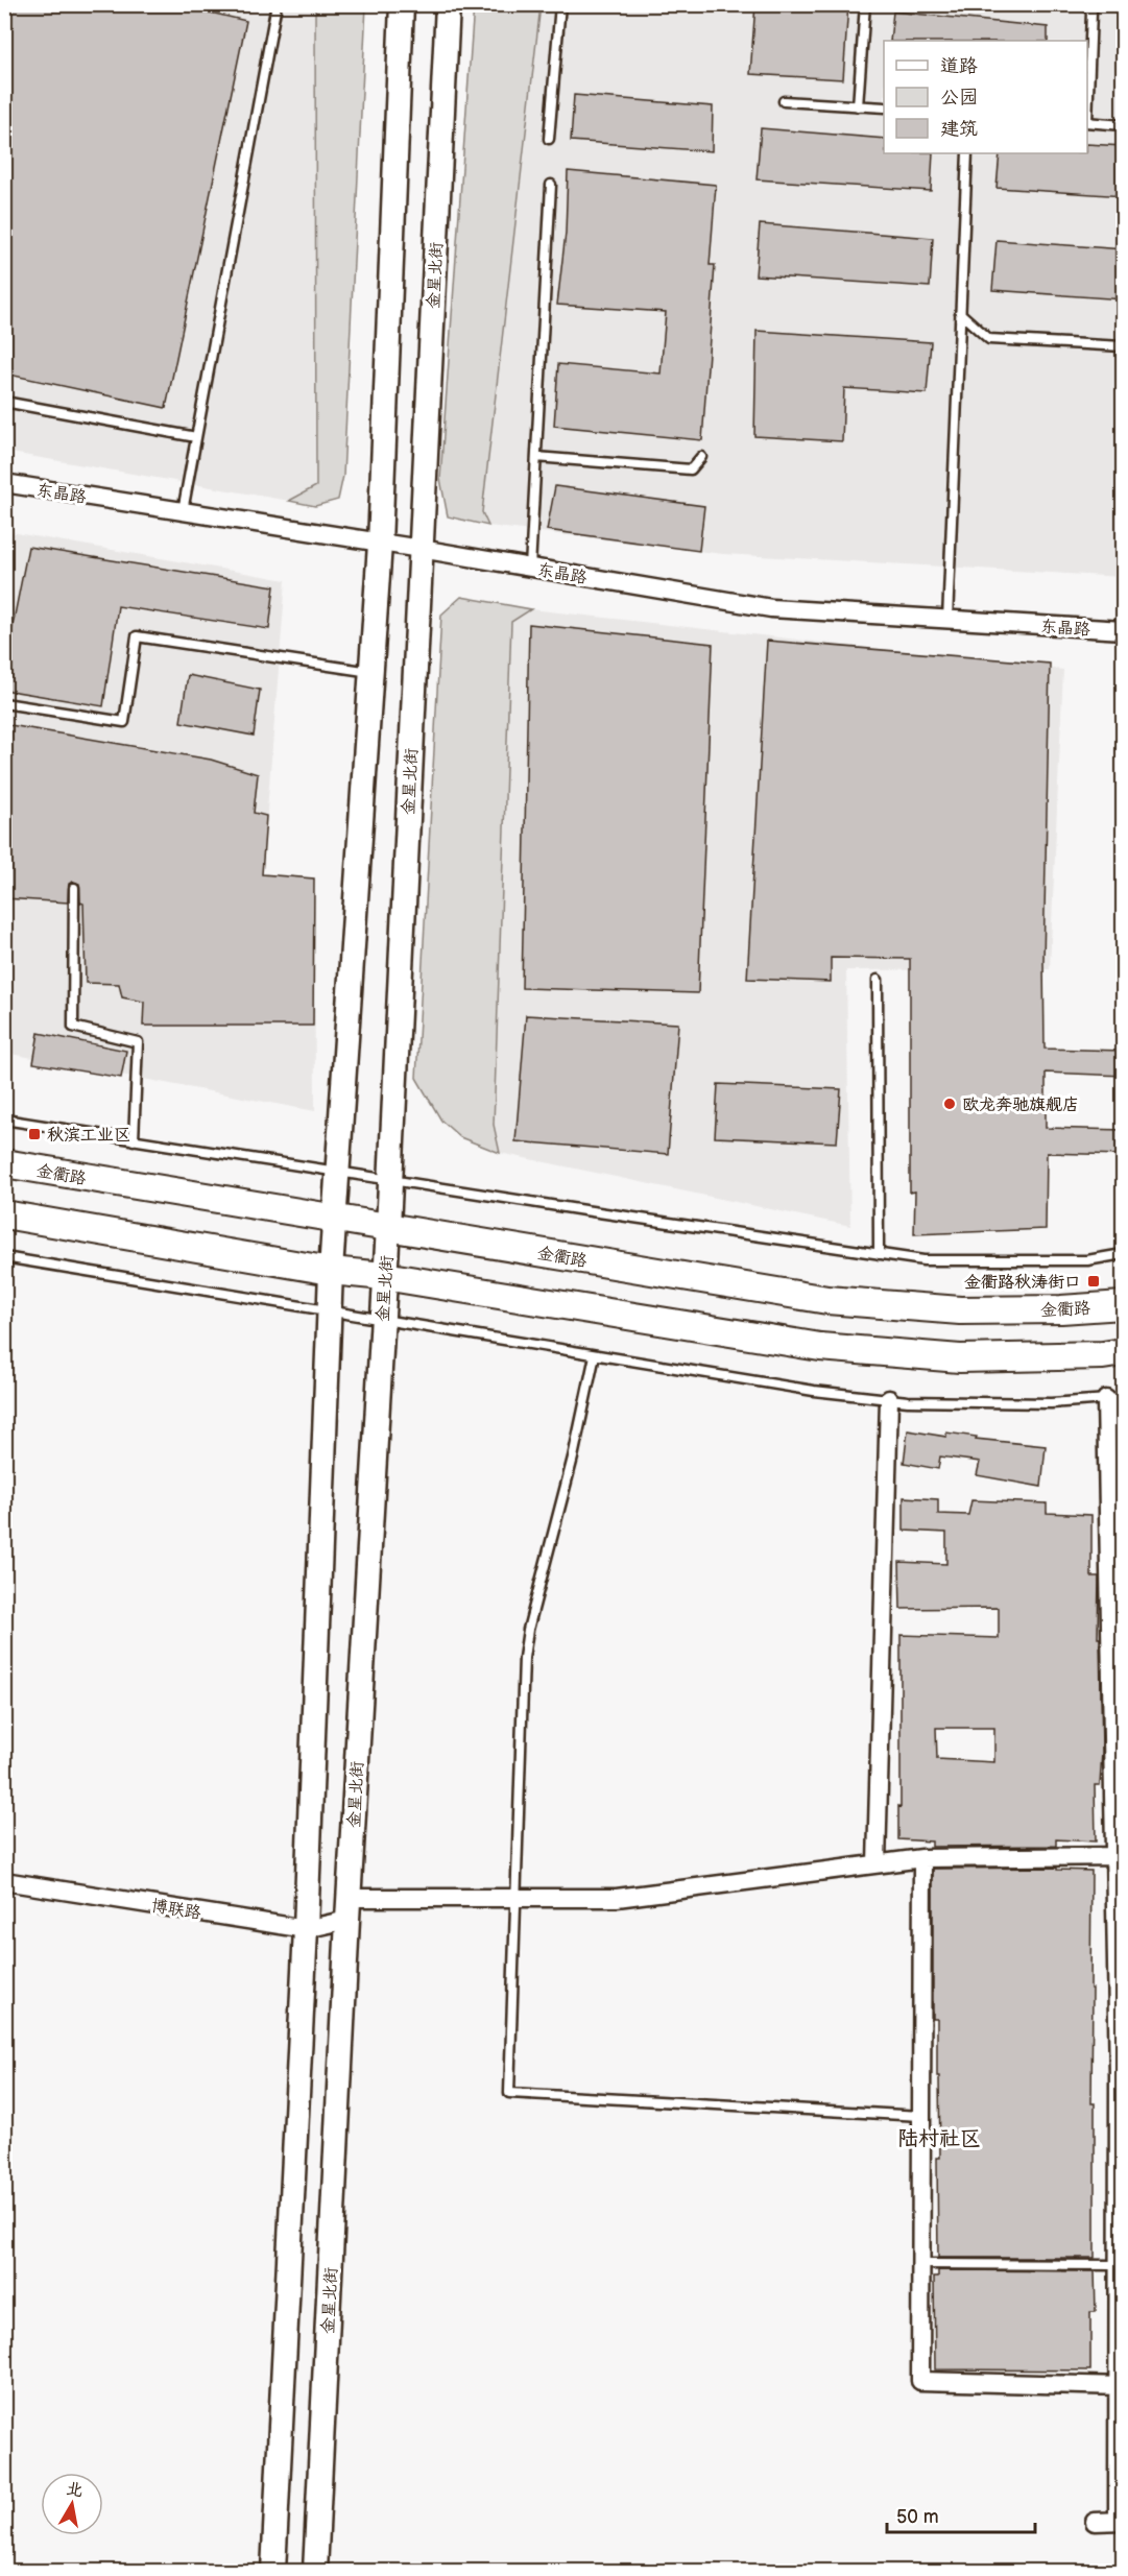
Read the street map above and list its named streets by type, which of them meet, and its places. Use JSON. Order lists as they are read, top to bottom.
{
  "streets": {
    "main road": ["金星北街", "金衢路"],
    "street": ["东晶路", "博联路"]
  },
  "crossings": [
    ["金星北街", "东晶路"],
    ["金星北街", "金衢路"],
    ["金星北街", "博联路"]
  ],
  "districts": ["陆村社区"],
  "places": {
    "other": ["欧龙奔驰旗舰店"],
    "transit": ["秋滨工业区", "金衢路秋涛街口"]
  },
  "legend": ["道路", "公园", "建筑"],
  "scale_bar": "50 m",
  "north": "top"
}
